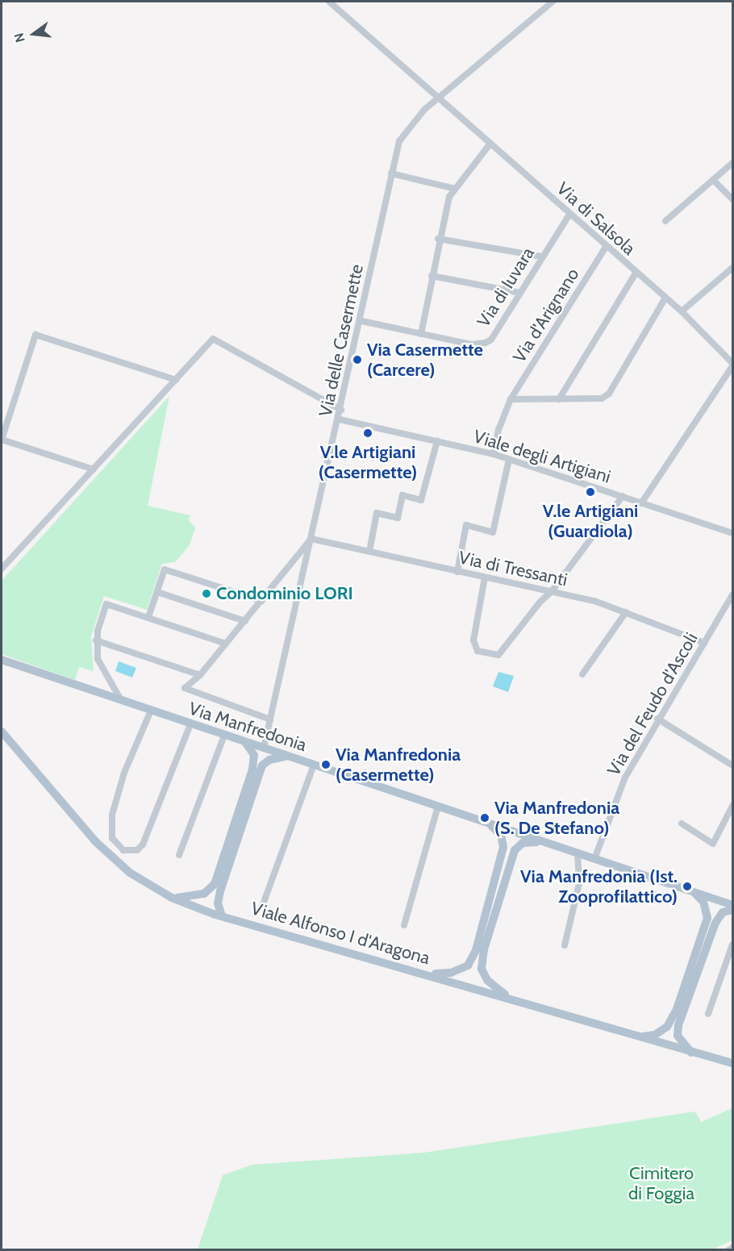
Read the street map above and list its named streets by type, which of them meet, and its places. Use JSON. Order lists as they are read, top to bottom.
{
  "streets": {
    "main road": ["Via Manfredonia", "Viale Alfonso I d'Aragona"],
    "street": [
      "Via di Salsola",
      "Via di Iuvara",
      "Via d'Arignano",
      "Via delle Casermette",
      "Viale degli Artigiani",
      "Via di Tressanti",
      "Via del Feudo d'Ascoli"
    ]
  },
  "crossings": [
    ["Via di Salsola", "Via di Iuvara"],
    ["Via di Salsola", "Via d'Arignano"],
    ["Via di Salsola", "Via delle Casermette"],
    ["Via di Salsola", "Viale degli Artigiani"],
    ["Via di Iuvara", "Via delle Casermette"],
    ["Via d'Arignano", "Viale degli Artigiani"],
    ["Via delle Casermette", "Viale degli Artigiani"],
    ["Via delle Casermette", "Via di Tressanti"],
    ["Via delle Casermette", "Via Manfredonia"],
    ["Via di Tressanti", "Via del Feudo d'Ascoli"],
    ["Via del Feudo d'Ascoli", "Via Manfredonia"]
  ],
  "parks": ["Cimitero di Foggia"],
  "places": [
    "Via Casermette (Carcere)",
    "V.le Artigiani (Casermette)",
    "V.le Artigiani (Guardiola)",
    "Condominio LORI",
    "Via Manfredonia (Casermette)",
    "Via Manfredonia (S. De Stefano)",
    "Via Manfredonia (Ist. Zooprofilattico)"
  ],
  "north": "left"
}
